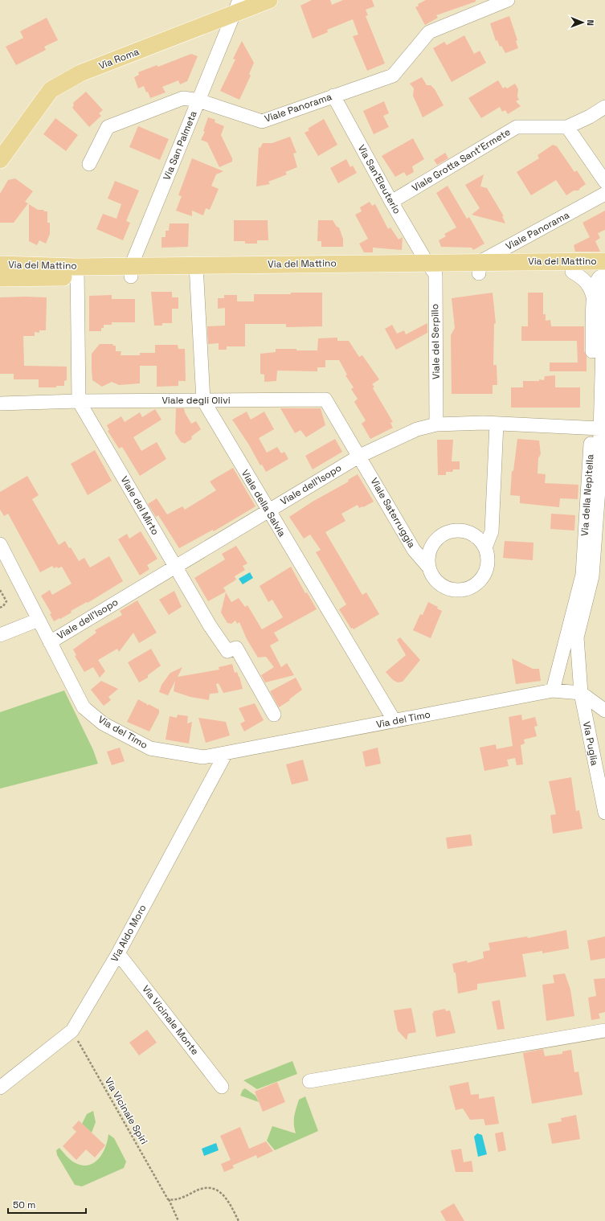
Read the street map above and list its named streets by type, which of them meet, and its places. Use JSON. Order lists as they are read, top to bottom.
{
  "streets": {
    "main road": ["Via Roma", "Via del Mattino"],
    "street": [
      "Viale Panorama",
      "Via San Palmeta",
      "Viale Grotta Sant'Ermete",
      "Via San'Eleuterio",
      "Viale del Serpillo",
      "Viale degli Olivi",
      "Viale dell'Isopo",
      "Via della Nepitella",
      "Viale della Salvia",
      "Viale del Mirto",
      "Viale Saterruggia",
      "Via del Timo",
      "Via Puglia",
      "Via Aldo Moro",
      "Via Vicinale Monte"
    ],
    "path": ["Via Vicinale Spiri"]
  },
  "crossings": [
    ["Via Roma", "Via San Palmeta"],
    ["Viale Panorama", "Via San Palmeta"],
    ["Viale Panorama", "Via San'Eleuterio"],
    ["Viale Panorama", "Via del Mattino"],
    ["Via San Palmeta", "Via del Mattino"],
    ["Viale Grotta Sant'Ermete", "Via San'Eleuterio"],
    ["Via San'Eleuterio", "Via del Mattino"],
    ["Via San'Eleuterio", "Viale del Serpillo"],
    ["Via del Mattino", "Viale del Serpillo"],
    ["Via del Mattino", "Via della Nepitella"],
    ["Via del Mattino", "Viale della Salvia"],
    ["Via del Mattino", "Viale del Mirto"],
    ["Viale del Serpillo", "Viale dell'Isopo"],
    ["Viale degli Olivi", "Viale dell'Isopo"],
    ["Viale degli Olivi", "Viale della Salvia"],
    ["Viale degli Olivi", "Viale del Mirto"],
    ["Viale degli Olivi", "Viale Saterruggia"],
    ["Viale dell'Isopo", "Via della Nepitella"],
    ["Viale dell'Isopo", "Viale della Salvia"],
    ["Viale dell'Isopo", "Viale del Mirto"],
    ["Viale dell'Isopo", "Viale Saterruggia"],
    ["Viale dell'Isopo", "Via del Timo"],
    ["Via della Nepitella", "Via del Timo"],
    ["Via della Nepitella", "Via Puglia"],
    ["Viale della Salvia", "Via del Timo"],
    ["Via del Timo", "Via Puglia"],
    ["Via del Timo", "Via Aldo Moro"],
    ["Via Aldo Moro", "Via Vicinale Monte"],
    ["Via Aldo Moro", "Via Vicinale Spiri"]
  ],
  "scale_bar": "50 m",
  "north": "right"
}
